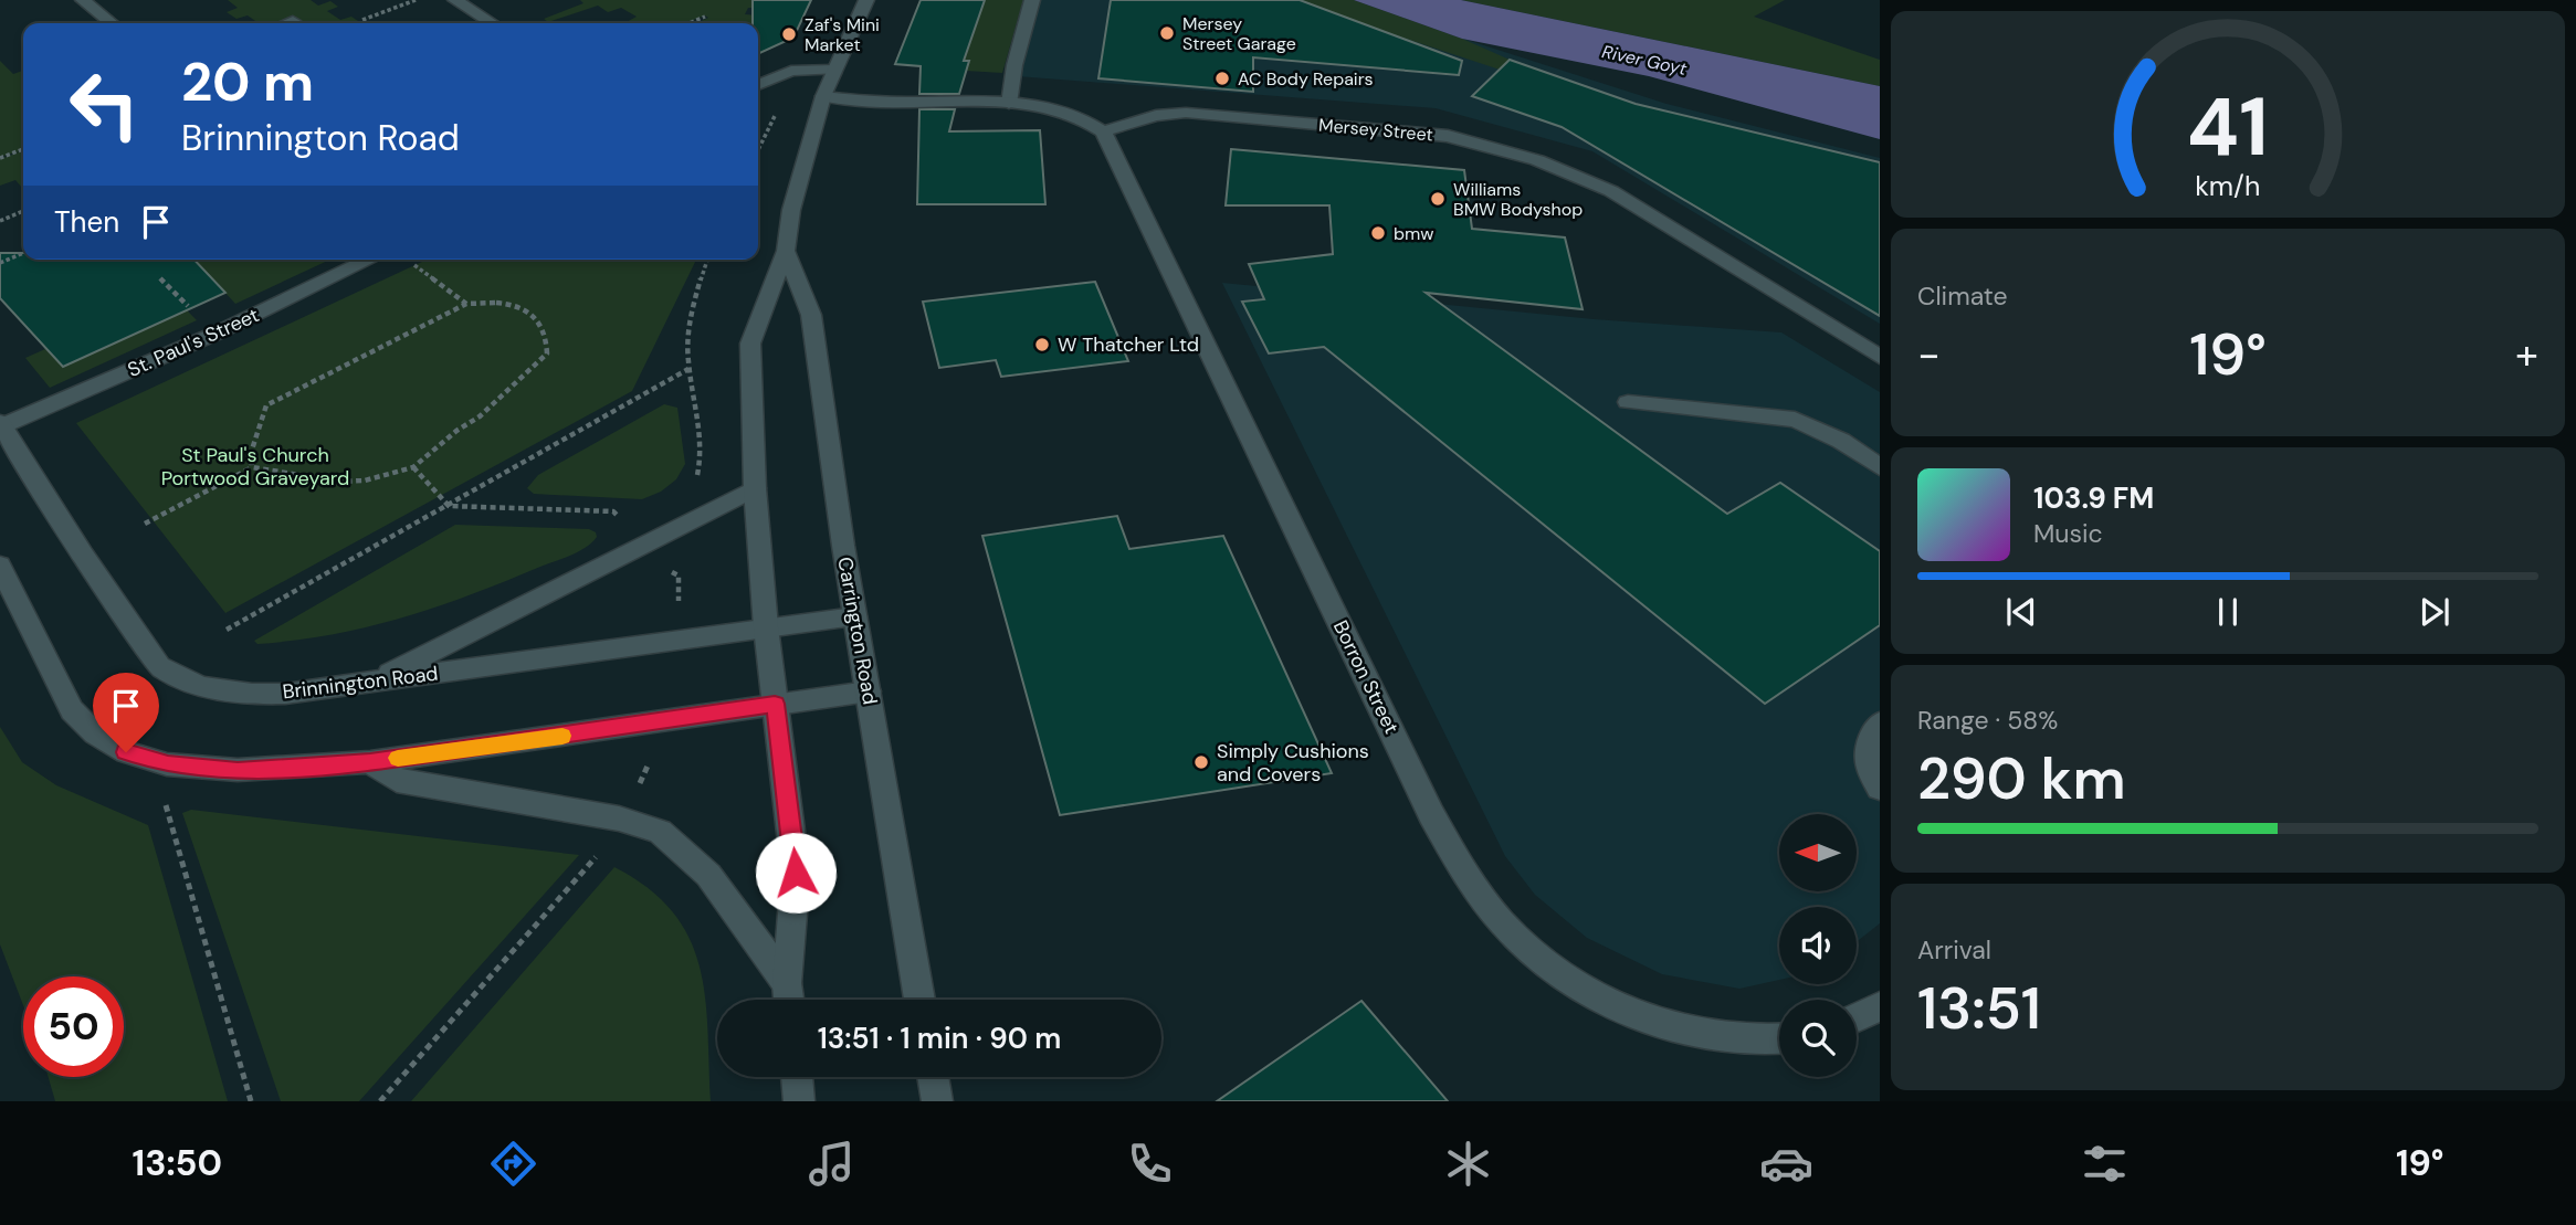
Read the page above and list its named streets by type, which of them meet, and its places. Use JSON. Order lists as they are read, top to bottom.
{
  "streets": {
    "street": [
      "Mersey Street",
      "St. Paul's Street",
      "Carrington Road",
      "Borron Street",
      "Brinnington Road"
    ]
  },
  "crossings": [
    ["Mersey Street", "Borron Street"],
    ["St. Paul's Street", "Brinnington Road"],
    ["Carrington Road", "Brinnington Road"]
  ],
  "water": ["River Goyt"],
  "parks": ["St Paul's Church Portwood Graveyard"],
  "places": [
    "Mersey Street Garage",
    "Zaf's Mini Market",
    "AC Body Repairs",
    "Williams BMW Bodyshop",
    "bmw",
    "W Thatcher Ltd",
    "Simply Cushions and Covers"
  ],
  "north": "left",
  "page": {
    "turn": ["20 m", "Brinnington Road"],
    "then": "Then",
    "tile": [
      "Climate",
      ["Range · 58%", "290 km"],
      ["Arrival", "13:51"]
    ],
    "heat": ["−", "19°", "+"],
    "song": ["103.9 FM", "Music"],
    "limit": "50",
    "trip": "13:51 · 1 min · 90 m",
    "tabs": ["13:50", "19°"],
    "gauge": ["41", "km/h"]
  }
}
